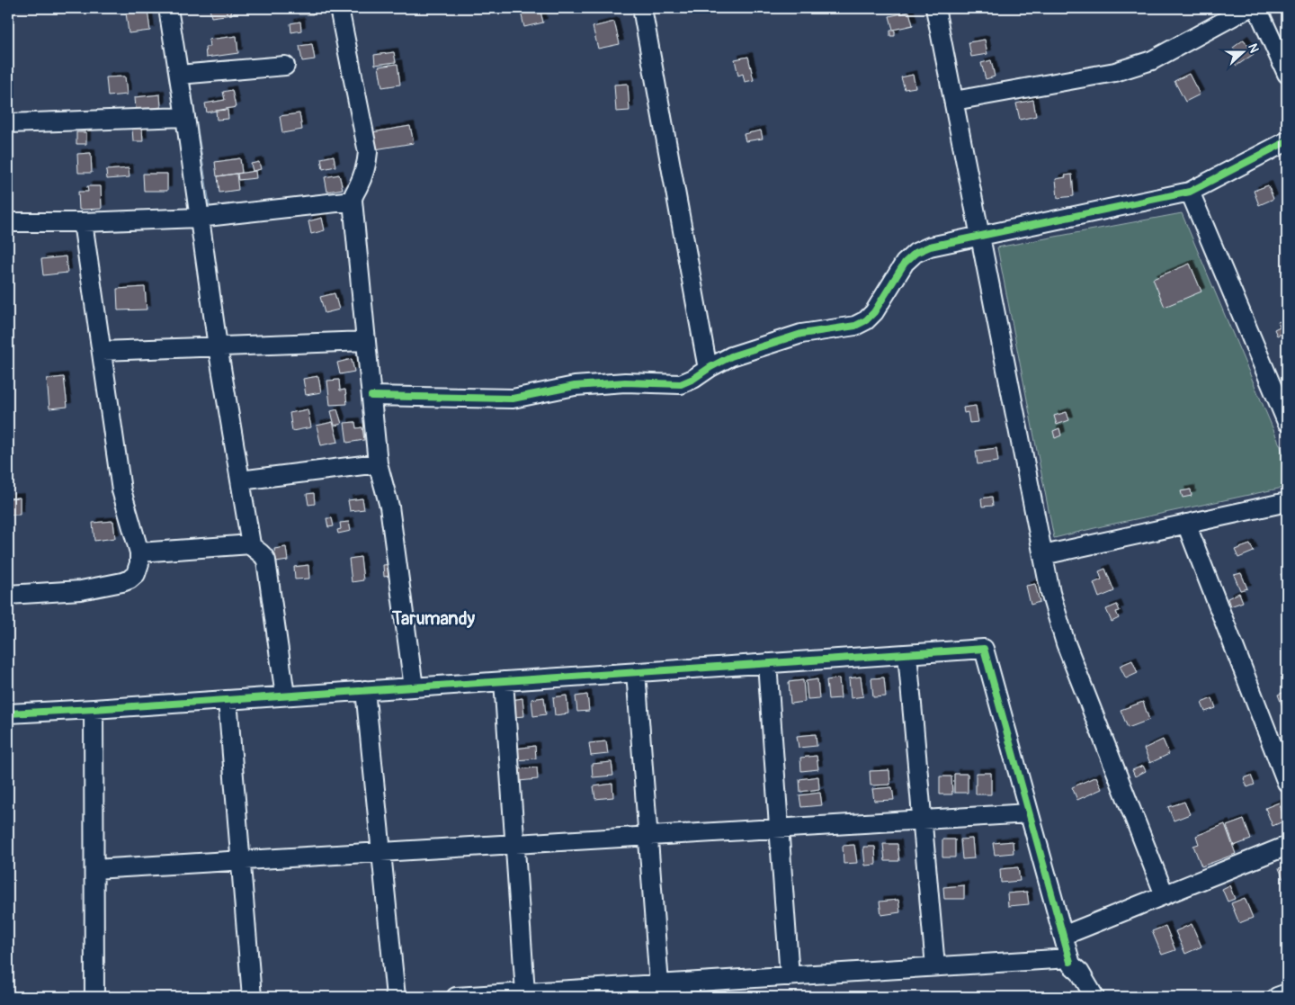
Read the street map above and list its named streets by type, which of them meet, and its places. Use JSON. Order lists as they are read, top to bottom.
{
  "districts": ["Tarumandy"],
  "north": "right"
}
